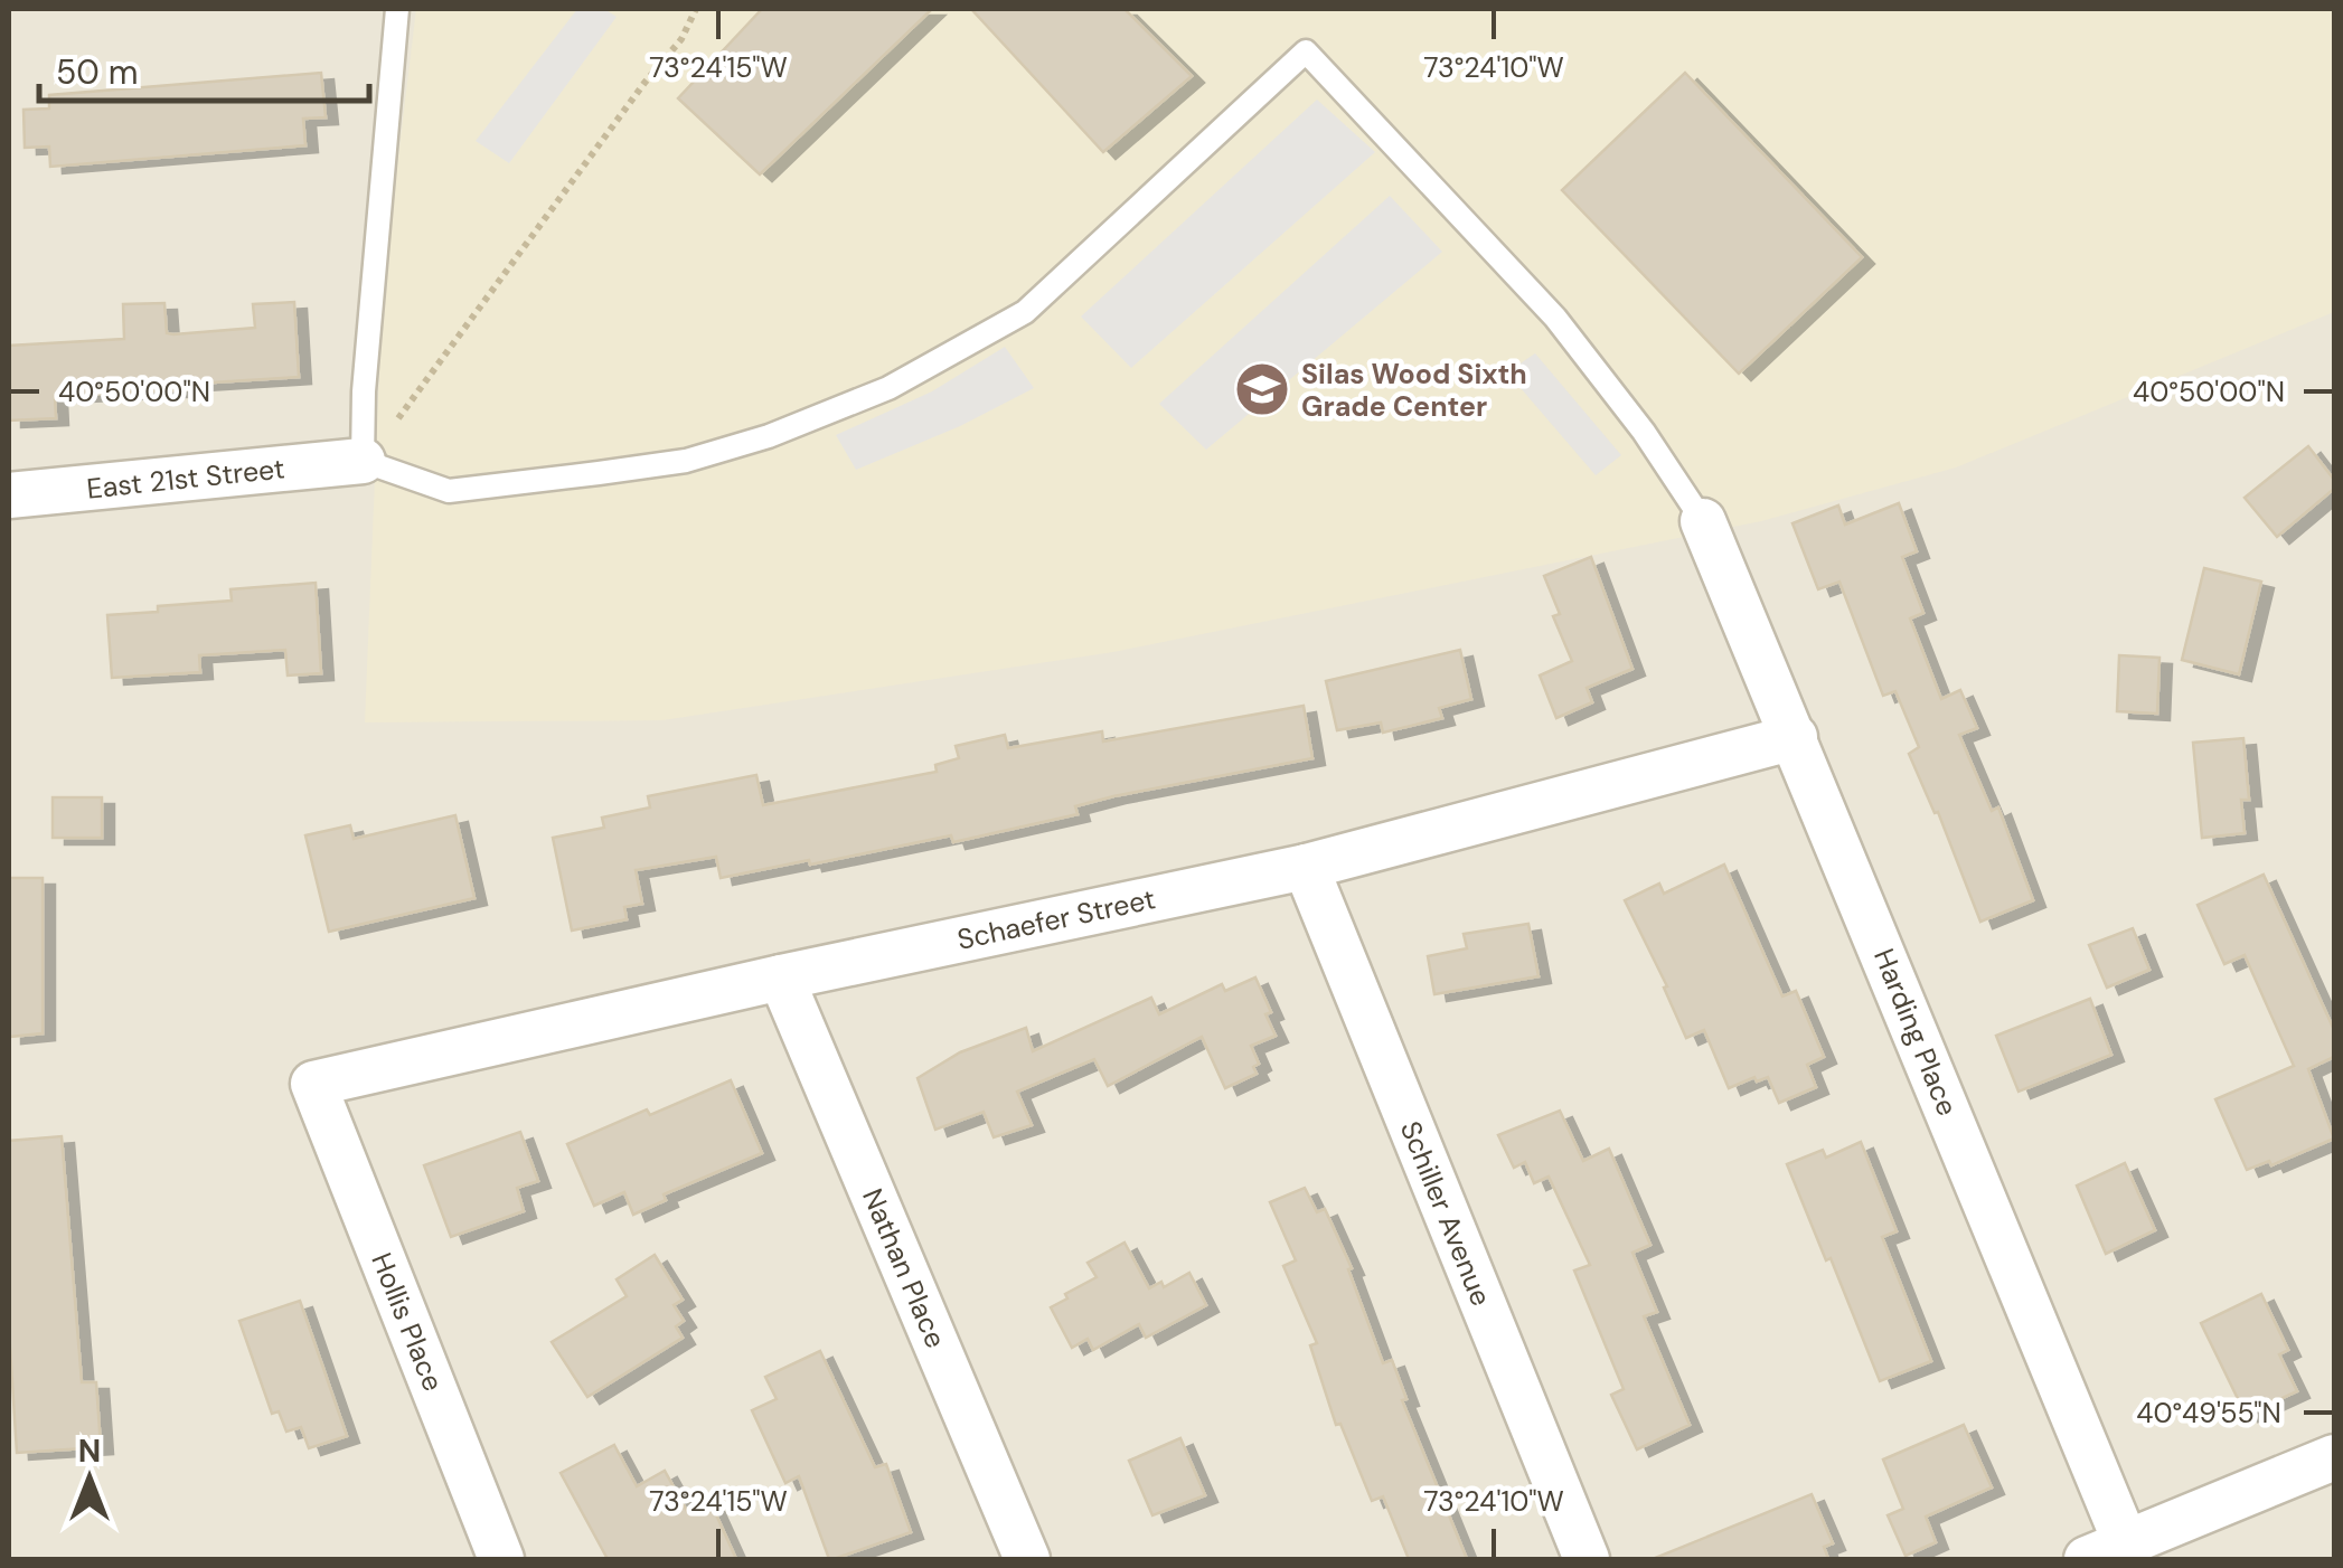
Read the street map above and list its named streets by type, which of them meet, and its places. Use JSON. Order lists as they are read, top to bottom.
{
  "streets": {
    "street": [
      "East 21st Street",
      "Schaefer Street",
      "Harding Place",
      "Schiller Avenue",
      "Nathan Place",
      "Hollis Place"
    ]
  },
  "crossings": [
    ["Schaefer Street", "Harding Place"],
    ["Schaefer Street", "Schiller Avenue"],
    ["Schaefer Street", "Nathan Place"],
    ["Schaefer Street", "Hollis Place"]
  ],
  "places": {
    "school or university": ["Silas Wood Sixth Grade Center"]
  },
  "scale_bar": "50 m",
  "north": "top",
  "coordinates": [
    "73°24'15\"W",
    "73°24'10\"W",
    "40°50'00\"N",
    "40°49'55\"N"
  ]
}
